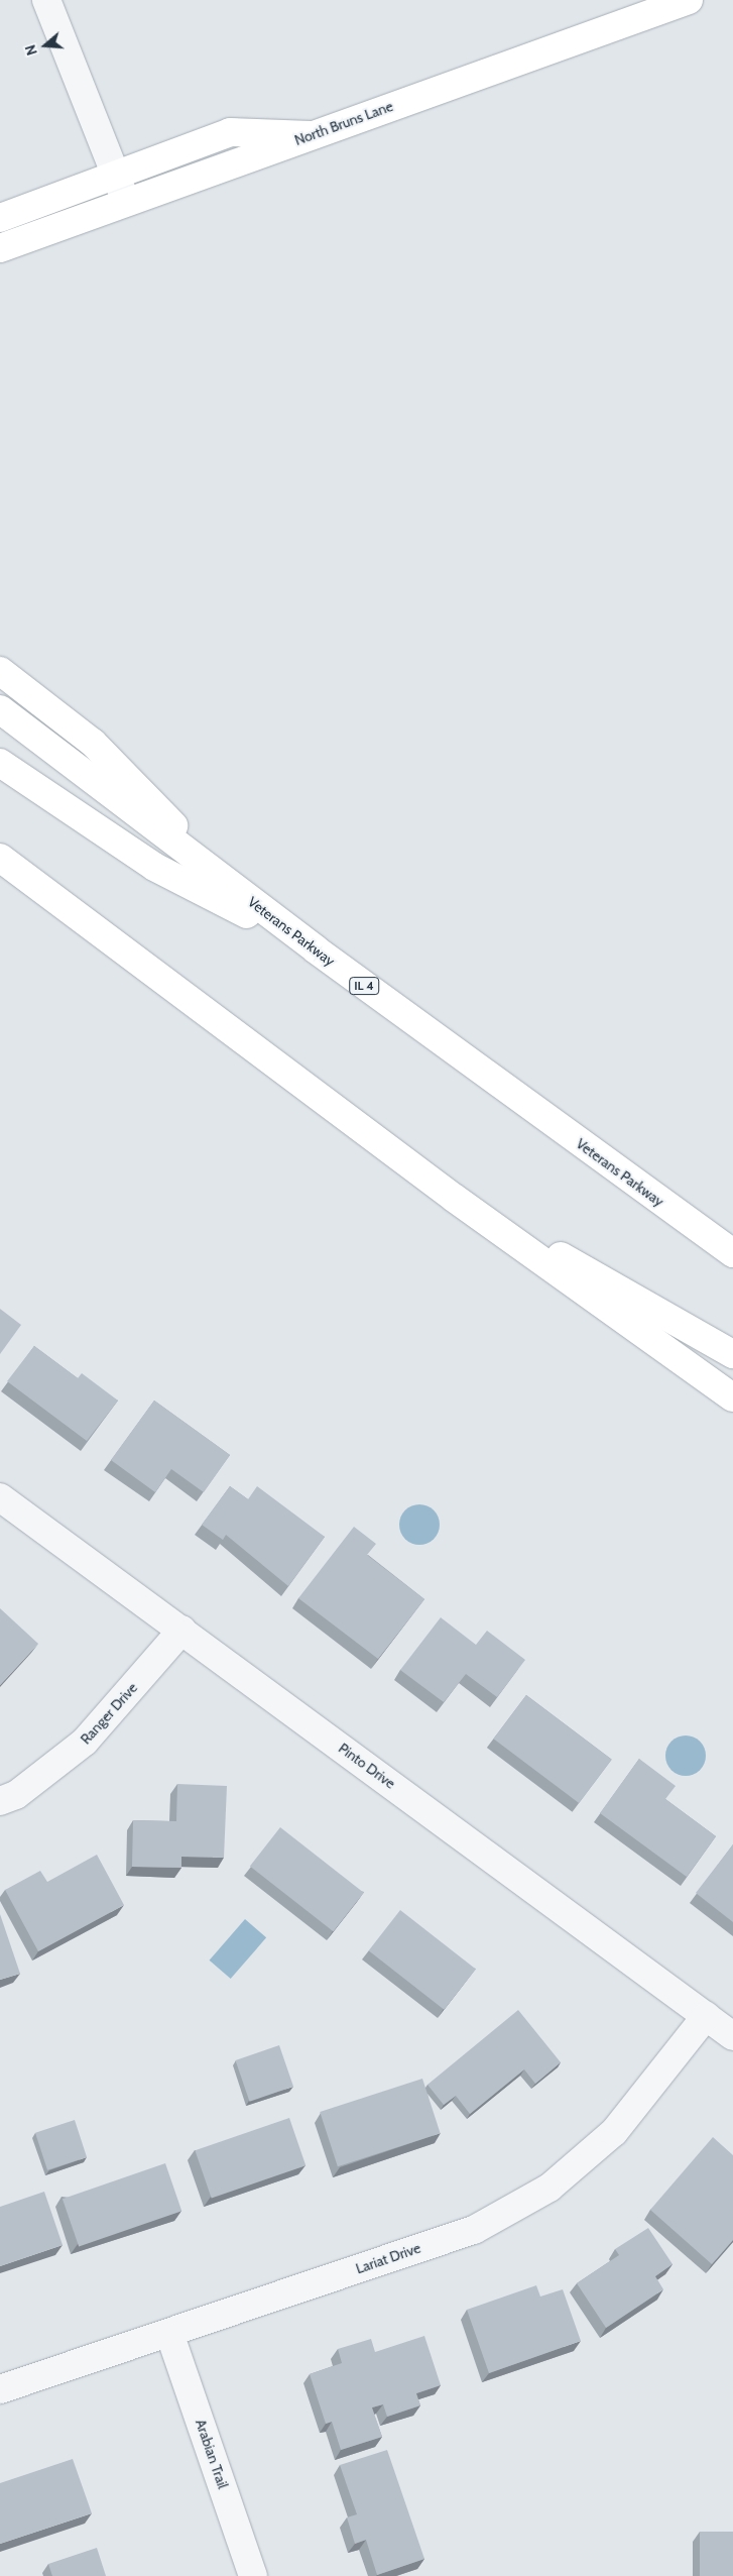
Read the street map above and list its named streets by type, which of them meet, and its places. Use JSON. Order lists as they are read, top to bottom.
{
  "streets": {
    "main road": ["North Bruns Lane", "Veterans Parkway", "IL 4"],
    "street": [
      "Ranger Drive",
      "Pinto Drive",
      "Lariat Drive",
      "Arabian Trail"
    ]
  },
  "crossings": [
    ["Ranger Drive", "Pinto Drive"],
    ["Pinto Drive", "Lariat Drive"],
    ["Lariat Drive", "Arabian Trail"]
  ],
  "north": "left"
}
